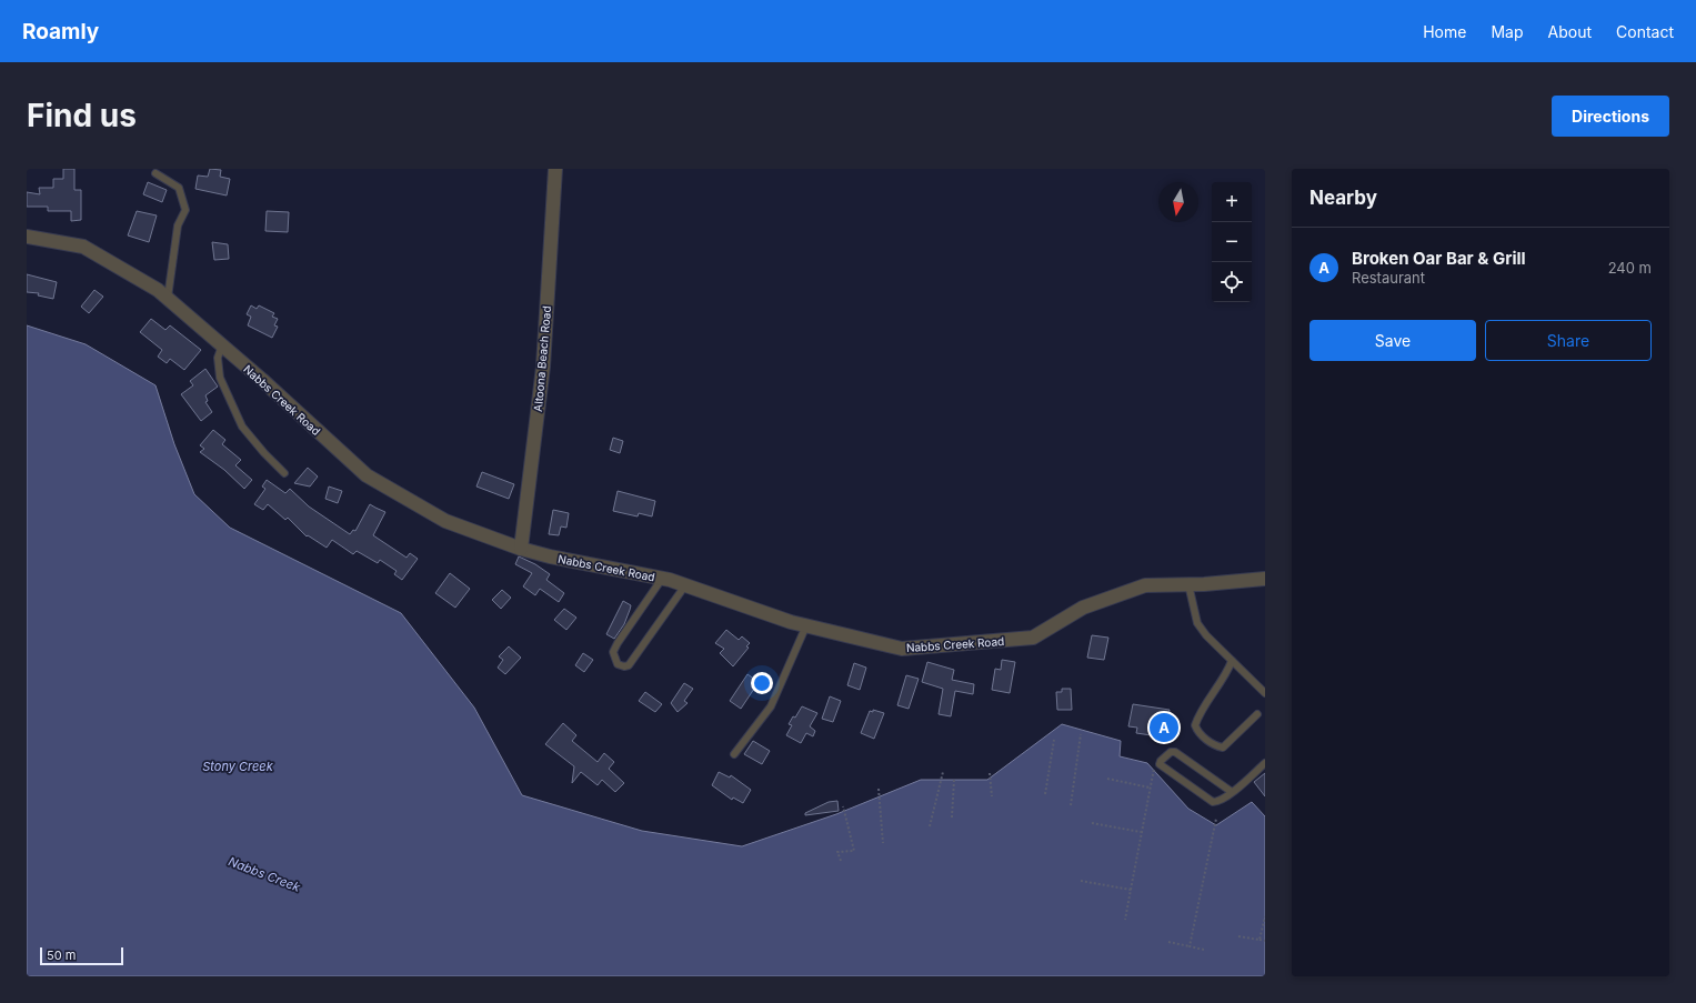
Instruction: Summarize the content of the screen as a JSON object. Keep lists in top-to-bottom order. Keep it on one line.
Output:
{"streets":{"street":["Altoona Beach Road","Nabbs Creek Road"]},"crossings":[["Altoona Beach Road","Nabbs Creek Road"]],"water":["Stony Creek","Nabbs Creek"],"scale_bar":"50 m","north":"bottom","page":{"header":"Roamly","nav":["Home","Map","About","Contact"],"buttons":["Directions",["Save","Share"]],"title":"Find us","heading":"Nearby","map_buttons":["+","−"],"list":[{"mark":"A","name":"Broken Oar Bar & Grill","note":"Restaurant","value":"240 m"}],"pins":"A","scale":"50 m"}}
